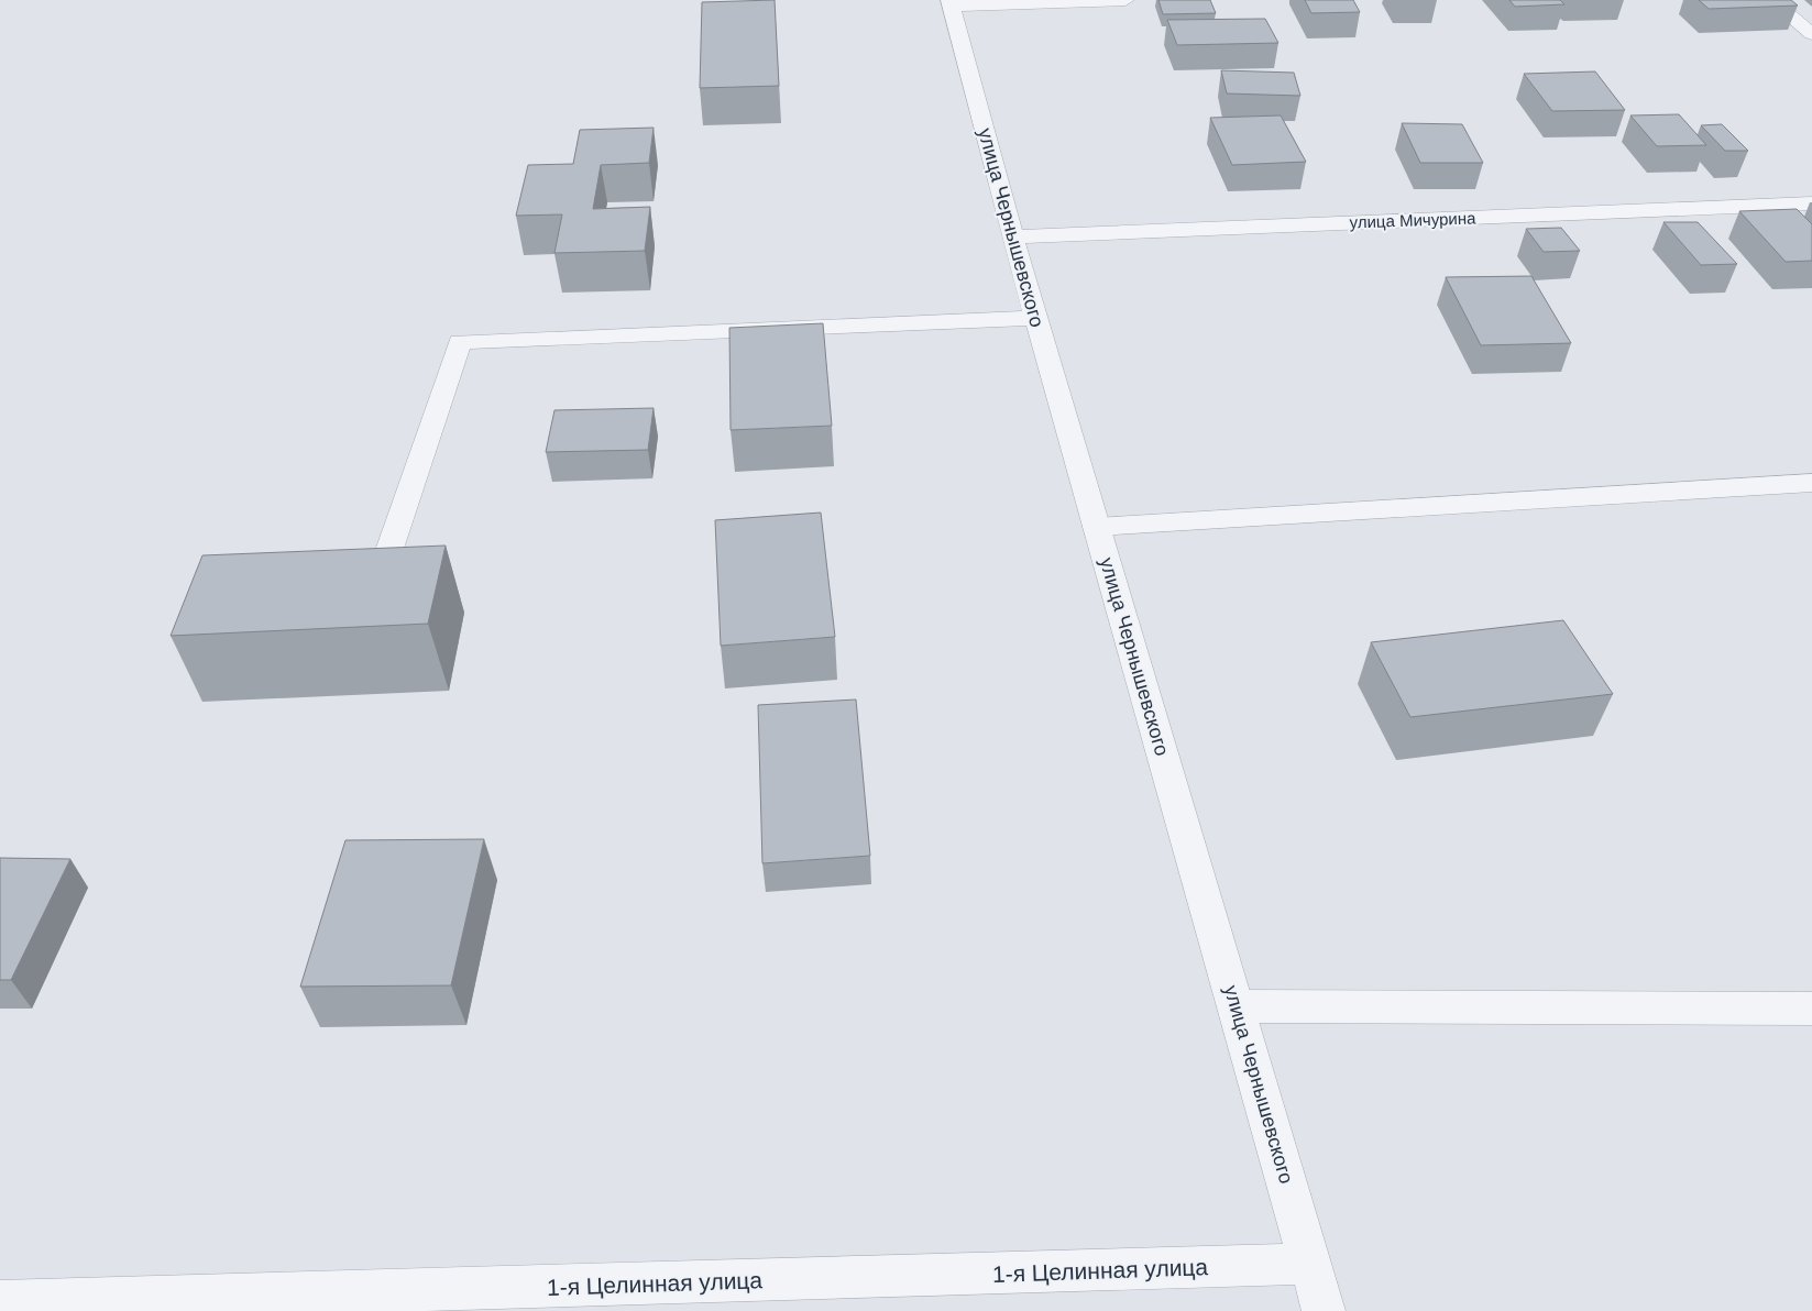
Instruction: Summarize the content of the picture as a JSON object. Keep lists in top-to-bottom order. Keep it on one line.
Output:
{"streets":{"street":["улица Мичурина","улица Чернышевского","1-я Целинная улица"]},"crossings":[["улица Мичурина","улица Чернышевского"],["улица Чернышевского","1-я Целинная улица"]]}
